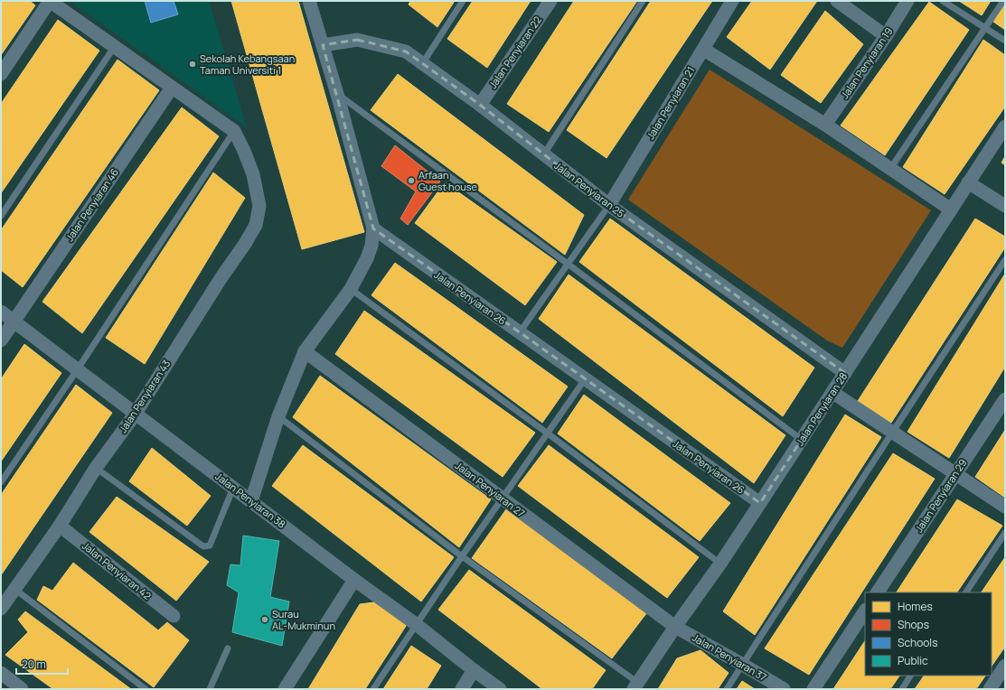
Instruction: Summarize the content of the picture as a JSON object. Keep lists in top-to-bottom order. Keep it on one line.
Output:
{"streets":{"street":["Jalan Penyiaran 22","Jalan Penyiaran 19","Jalan Penyiaran 21","Jalan Penyiaran 25","Jalan Penyiaran 46","Jalan Penyiaran 26","Jalan Penyiaran 43","Jalan Penyiaran 28","Jalan Penyiaran 27","Jalan Penyiaran 29","Jalan Penyiaran 38","Jalan Penyiaran 42","Jalan Penyiaran 37"]},"crossings":[["Jalan Penyiaran 22","Jalan Penyiaran 25"],["Jalan Penyiaran 21","Jalan Penyiaran 25"],["Jalan Penyiaran 25","Jalan Penyiaran 28"],["Jalan Penyiaran 46","Jalan Penyiaran 38"],["Jalan Penyiaran 26","Jalan Penyiaran 28"],["Jalan Penyiaran 43","Jalan Penyiaran 38"],["Jalan Penyiaran 43","Jalan Penyiaran 42"],["Jalan Penyiaran 28","Jalan Penyiaran 27"],["Jalan Penyiaran 28","Jalan Penyiaran 37"],["Jalan Penyiaran 27","Jalan Penyiaran 37"]],"places":["Sekolah Kebangsaan Taman Universiti 1","Arfaan Guest house","Surau AL-Mukminun"],"legend":["Homes","Shops","Schools","Public"],"scale_bar":"20 m"}
